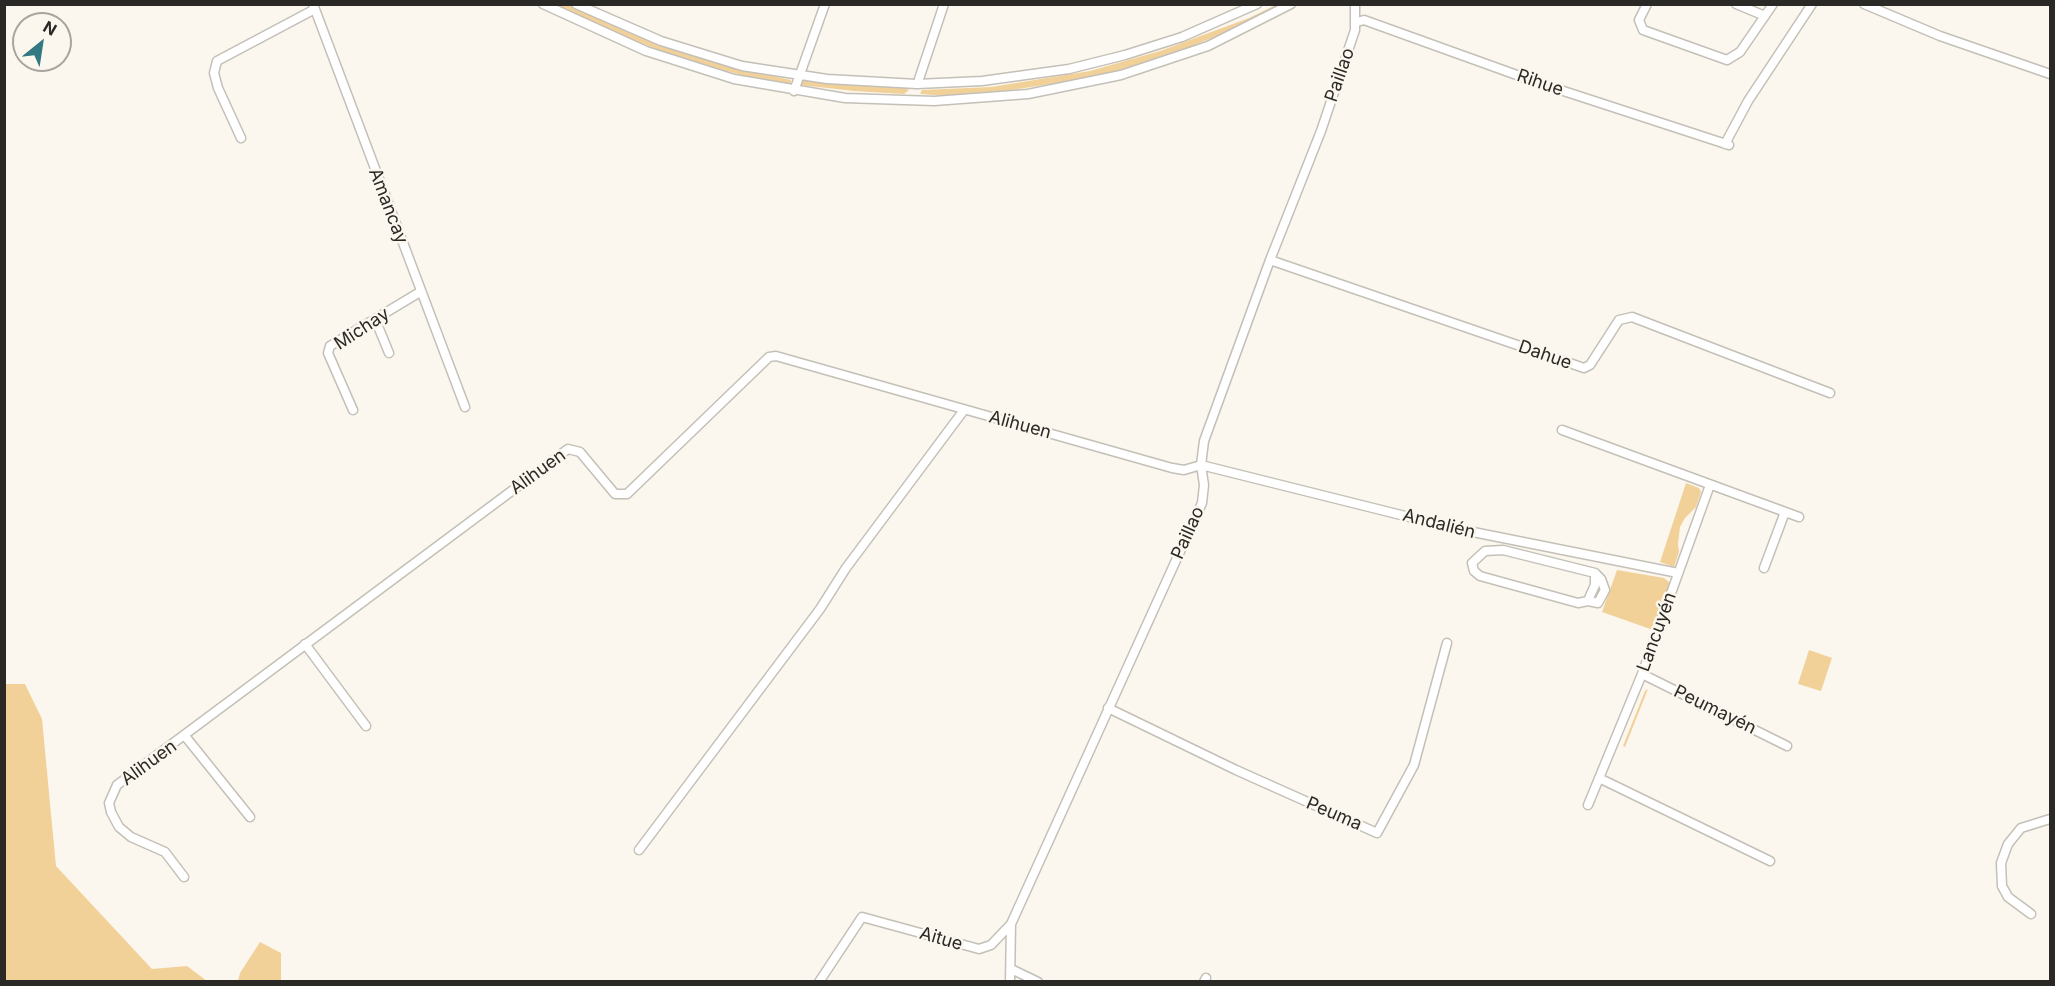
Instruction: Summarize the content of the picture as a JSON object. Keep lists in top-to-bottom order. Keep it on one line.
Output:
{"streets":{"street":["Paillao","Rihue","Amancay","Michay","Dahue","Alihuen","Andalién","Lancuyén","Peumayén","Peuma","Aitue"]},"crossings":[["Paillao","Rihue"],["Paillao","Dahue"],["Paillao","Alihuen"],["Paillao","Andalién"],["Paillao","Peuma"],["Paillao","Aitue"],["Amancay","Michay"],["Alihuen","Andalién"],["Andalién","Lancuyén"],["Lancuyén","Peumayén"]],"north":"top right"}
